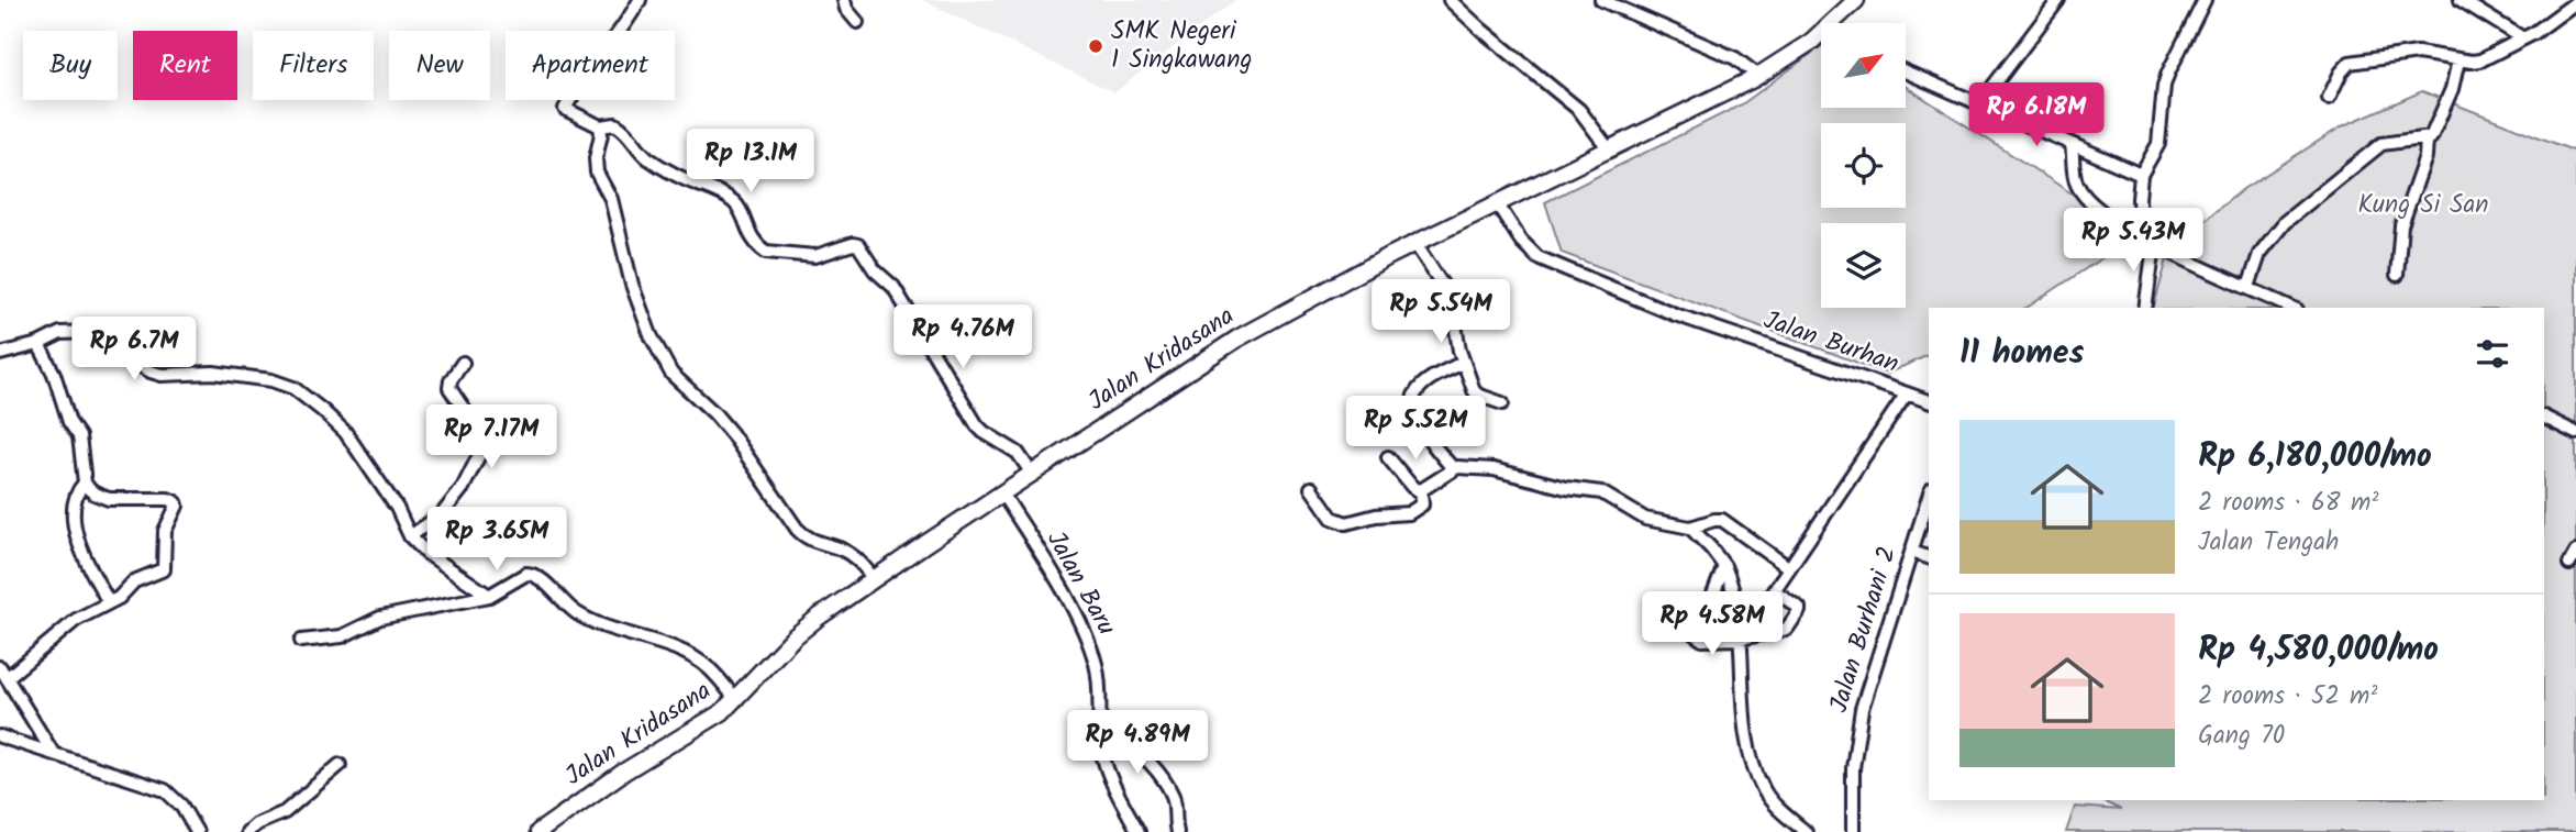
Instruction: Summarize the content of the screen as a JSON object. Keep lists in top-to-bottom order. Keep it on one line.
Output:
{"streets":{"street":["Jalan Burhan","Jalan Kridasana","Jalan Baru","Jalan Burhani 2"]},"crossings":[["Jalan Burhan","Jalan Kridasana"],["Jalan Kridasana","Jalan Baru"]],"parks":["Kung Si San"],"places":["SMK Negeri 1 Singkawang"],"north":"top right","page":{"chip":["Buy","Rent","Filters","New","Apartment"],"price":["Rp 6.18M","Rp 13.1M","Rp 5.43M","Rp 5.54M","Rp 4.76M","Rp 6.7M","Rp 5.52M","Rp 7.17M","Rp 3.65M","Rp 4.58M","Rp 4.89M"],"heading":"11 homes","list":[{"name":"Rp 6,180,000/mo","note":"2 rooms · 68 m² · Jalan Tengah"},{"name":"Rp 4,580,000/mo","note":"2 rooms · 52 m² · Gang 70"}]}}
